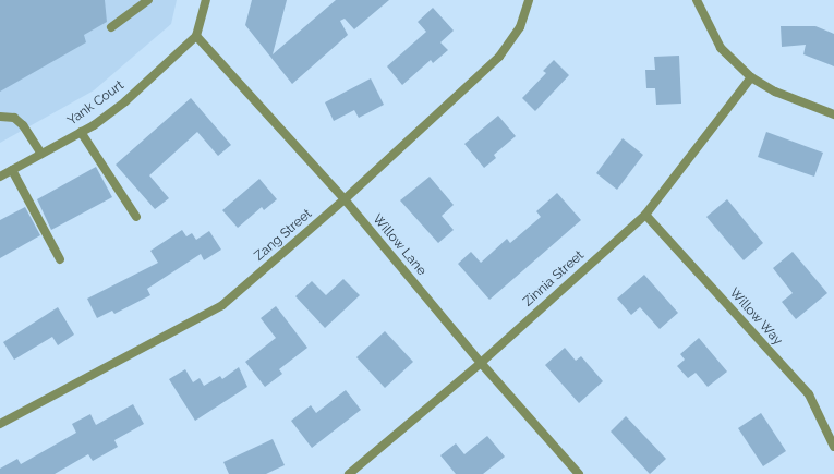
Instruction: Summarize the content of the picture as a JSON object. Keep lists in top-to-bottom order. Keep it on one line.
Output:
{"streets":{"street":["Yank Court","Zang Street","Willow Lane","Zinnia Street","Willow Way"]},"crossings":[["Yank Court","Willow Lane"],["Zang Street","Willow Lane"],["Willow Lane","Zinnia Street"],["Zinnia Street","Willow Way"]]}
